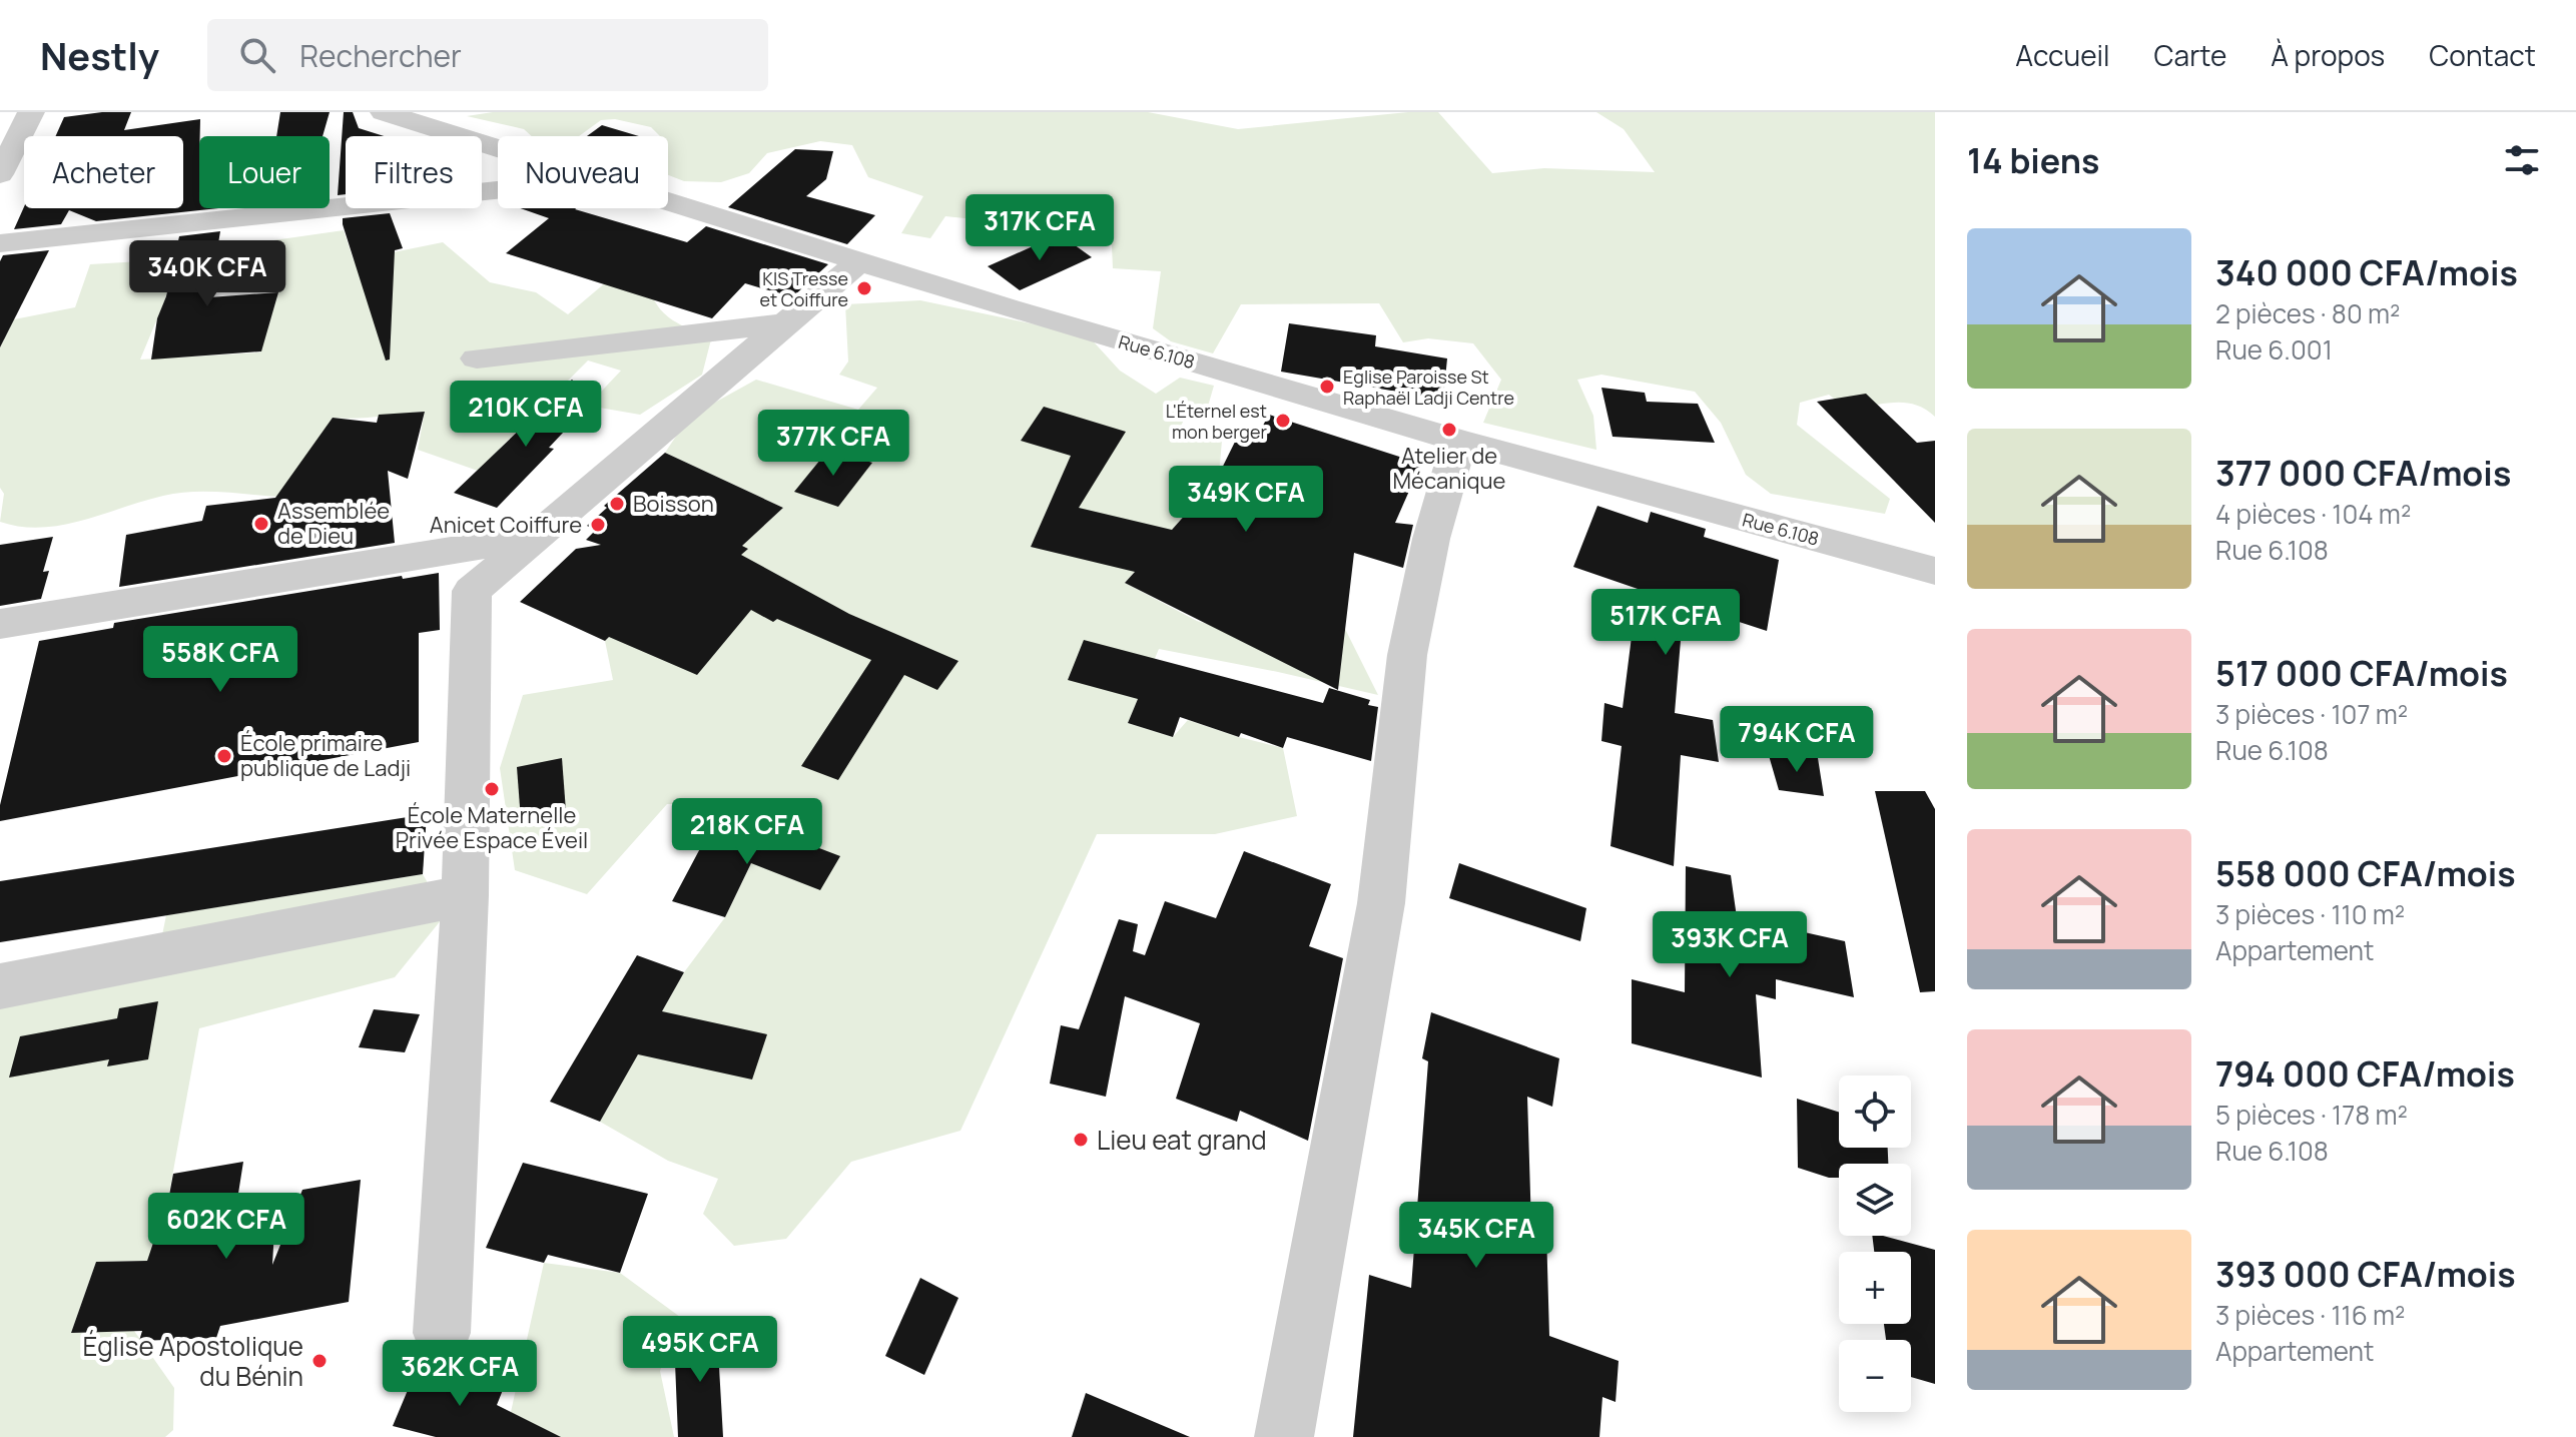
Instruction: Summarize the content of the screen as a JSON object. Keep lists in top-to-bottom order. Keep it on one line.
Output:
{"streets":{"street":["Rue 6.108"]},"places":["KIS Tresse et Coiffure","Eglise Paroisse St Raphaël Ladji Centre","L'Éternel est mon berger","Atelier de Mécanique","Boisson","Assemblée de Dieu","Anicet Coiffure","École primaire publique de Ladji","École Maternelle Privée Espace Éveil","Lieu eat grand","Église Apostolique du Bénin"],"page":{"header":"Nestly","search":"Rechercher","nav":["Accueil","Carte","À propos","Contact"],"heading":"14 biens","chip":["Acheter","Louer","Filtres","Nouveau"],"price":["317K CFA","340K CFA","210K CFA","377K CFA","349K CFA","517K CFA","558K CFA","794K CFA","218K CFA","393K CFA","602K CFA","345K CFA","495K CFA","362K CFA"],"list":[{"name":"340 000 CFA/mois","note":"2 pièces · 80 m² · Rue 6.001"},{"name":"377 000 CFA/mois","note":"4 pièces · 104 m² · Rue 6.108"},{"name":"517 000 CFA/mois","note":"3 pièces · 107 m² · Rue 6.108"},{"name":"558 000 CFA/mois","note":"3 pièces · 110 m² · Appartement"},{"name":"794 000 CFA/mois","note":"5 pièces · 178 m² · Rue 6.108"},{"name":"393 000 CFA/mois","note":"3 pièces · 116 m² · Appartement"}],"map_buttons":["+","−"]}}
